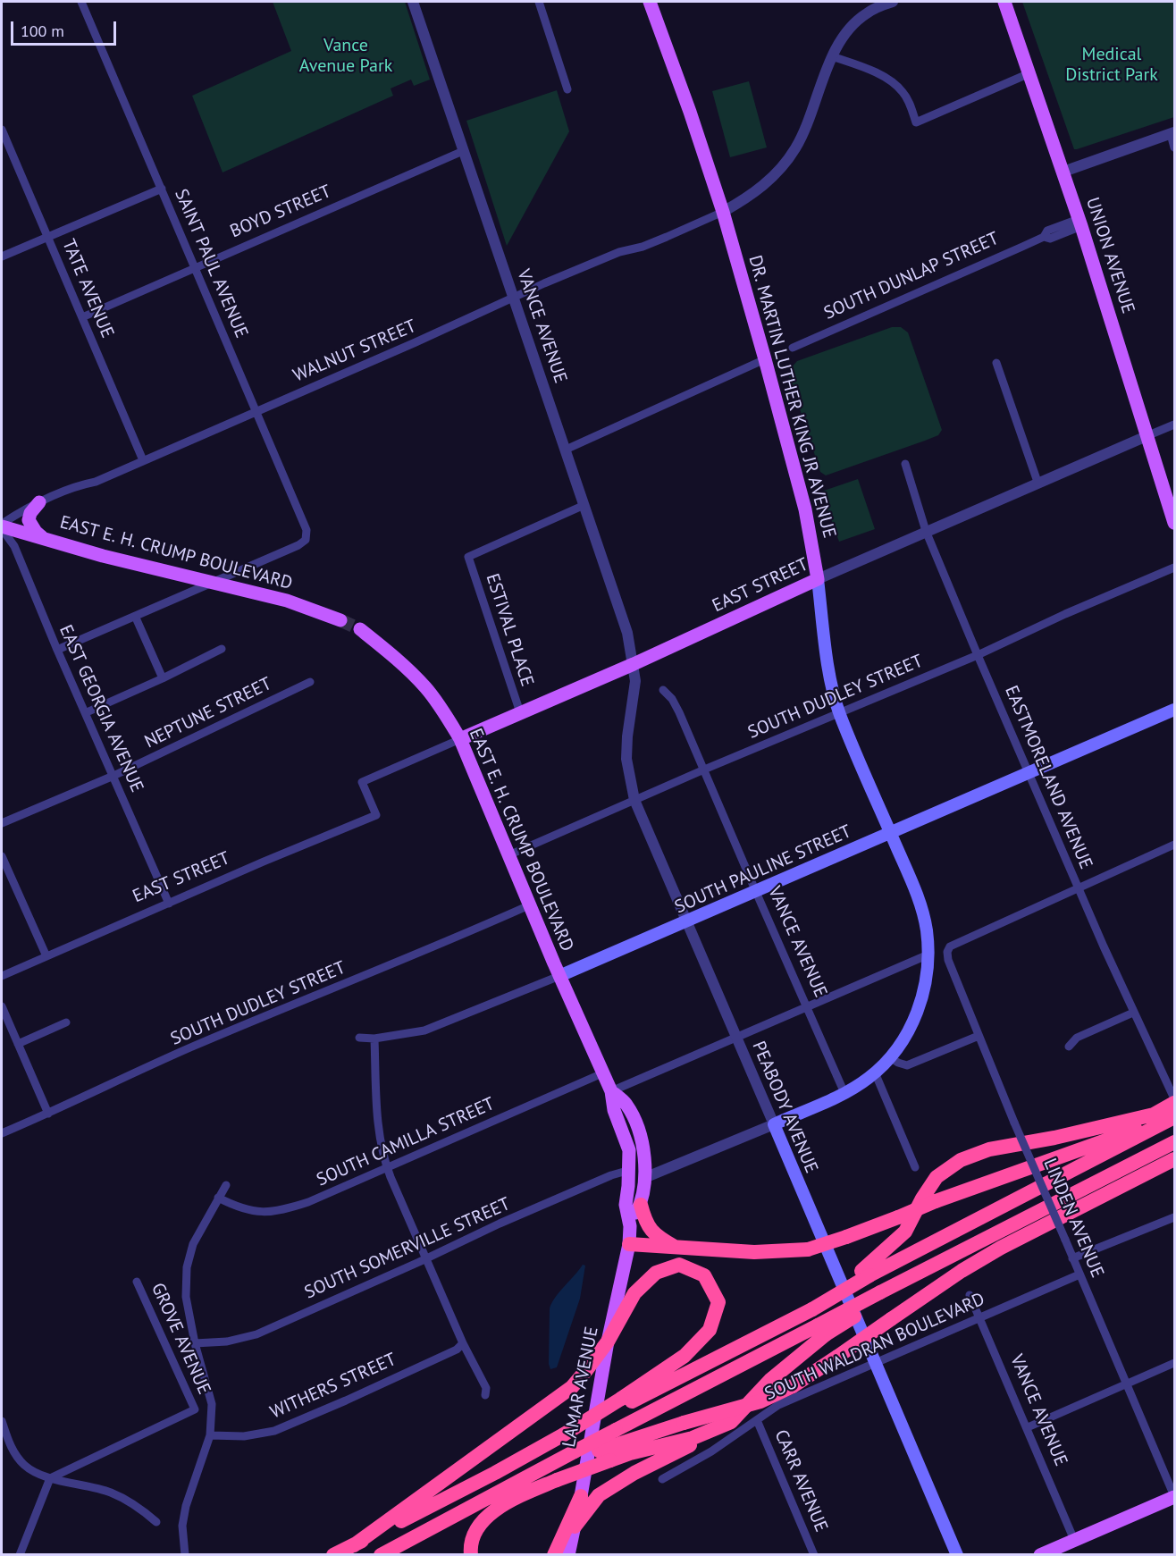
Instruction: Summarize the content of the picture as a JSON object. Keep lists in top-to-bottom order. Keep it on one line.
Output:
{"streets":{"main road":["UNION AVENUE","DR. MARTIN LUTHER KING JR AVENUE","EAST E. H. CRUMP BOULEVARD","EAST STREET","SOUTH PAULINE STREET","PEABODY AVENUE","LAMAR AVENUE"],"street":["BOYD STREET","SAINT PAUL AVENUE","SOUTH DUNLAP STREET","TATE AVENUE","VANCE AVENUE","WALNUT STREET","ESTIVAL PLACE","SOUTH DUDLEY STREET","EAST GEORGIA AVENUE","NEPTUNE STREET","EASTMORELAND AVENUE","SOUTH CAMILLA STREET","LINDEN AVENUE","SOUTH SOMERVILLE STREET","GROVE AVENUE","SOUTH WALDRAN BOULEVARD","WITHERS STREET","CARR AVENUE"]},"crossings":[["BOYD STREET","SAINT PAUL AVENUE"],["BOYD STREET","TATE AVENUE"],["BOYD STREET","VANCE AVENUE"],["UNION AVENUE","SOUTH DUNLAP STREET"],["UNION AVENUE","EAST STREET"],["SAINT PAUL AVENUE","WALNUT STREET"],["SAINT PAUL AVENUE","EAST E. H. CRUMP BOULEVARD"],["TATE AVENUE","WALNUT STREET"],["VANCE AVENUE","WALNUT STREET"],["VANCE AVENUE","DR. MARTIN LUTHER KING JR AVENUE"],["VANCE AVENUE","EAST STREET"],["VANCE AVENUE","ESTIVAL PLACE"],["VANCE AVENUE","SOUTH DUDLEY STREET"],["VANCE AVENUE","SOUTH PAULINE STREET"],["VANCE AVENUE","PEABODY AVENUE"],["VANCE AVENUE","SOUTH WALDRAN BOULEVARD"],["WALNUT STREET","DR. MARTIN LUTHER KING JR AVENUE"],["WALNUT STREET","EAST E. H. CRUMP BOULEVARD"],["WALNUT STREET","EAST GEORGIA AVENUE"],["DR. MARTIN LUTHER KING JR AVENUE","EAST E. H. CRUMP BOULEVARD"],["DR. MARTIN LUTHER KING JR AVENUE","EAST STREET"],["DR. MARTIN LUTHER KING JR AVENUE","SOUTH DUDLEY STREET"],["DR. MARTIN LUTHER KING JR AVENUE","SOUTH PAULINE STREET"],["DR. MARTIN LUTHER KING JR AVENUE","PEABODY AVENUE"],["EAST E. H. CRUMP BOULEVARD","EAST STREET"],["EAST E. H. CRUMP BOULEVARD","SOUTH DUDLEY STREET"],["EAST E. H. CRUMP BOULEVARD","EAST GEORGIA AVENUE"],["EAST E. H. CRUMP BOULEVARD","SOUTH PAULINE STREET"],["EAST E. H. CRUMP BOULEVARD","SOUTH CAMILLA STREET"],["EAST E. H. CRUMP BOULEVARD","SOUTH SOMERVILLE STREET"],["EAST E. H. CRUMP BOULEVARD","LAMAR AVENUE"],["EAST STREET","ESTIVAL PLACE"],["EAST STREET","EAST GEORGIA AVENUE"],["EAST STREET","EASTMORELAND AVENUE"],["EAST STREET","PEABODY AVENUE"],["SOUTH DUDLEY STREET","EASTMORELAND AVENUE"],["SOUTH DUDLEY STREET","PEABODY AVENUE"],["EAST GEORGIA AVENUE","NEPTUNE STREET"],["EASTMORELAND AVENUE","SOUTH PAULINE STREET"],["EASTMORELAND AVENUE","LINDEN AVENUE"],["SOUTH PAULINE STREET","PEABODY AVENUE"],["PEABODY AVENUE","SOUTH WALDRAN BOULEVARD"],["LINDEN AVENUE","SOUTH WALDRAN BOULEVARD"],["SOUTH WALDRAN BOULEVARD","CARR AVENUE"]],"parks":["Vance Avenue Park","Medical District Park"],"scale_bar":"100 m"}
